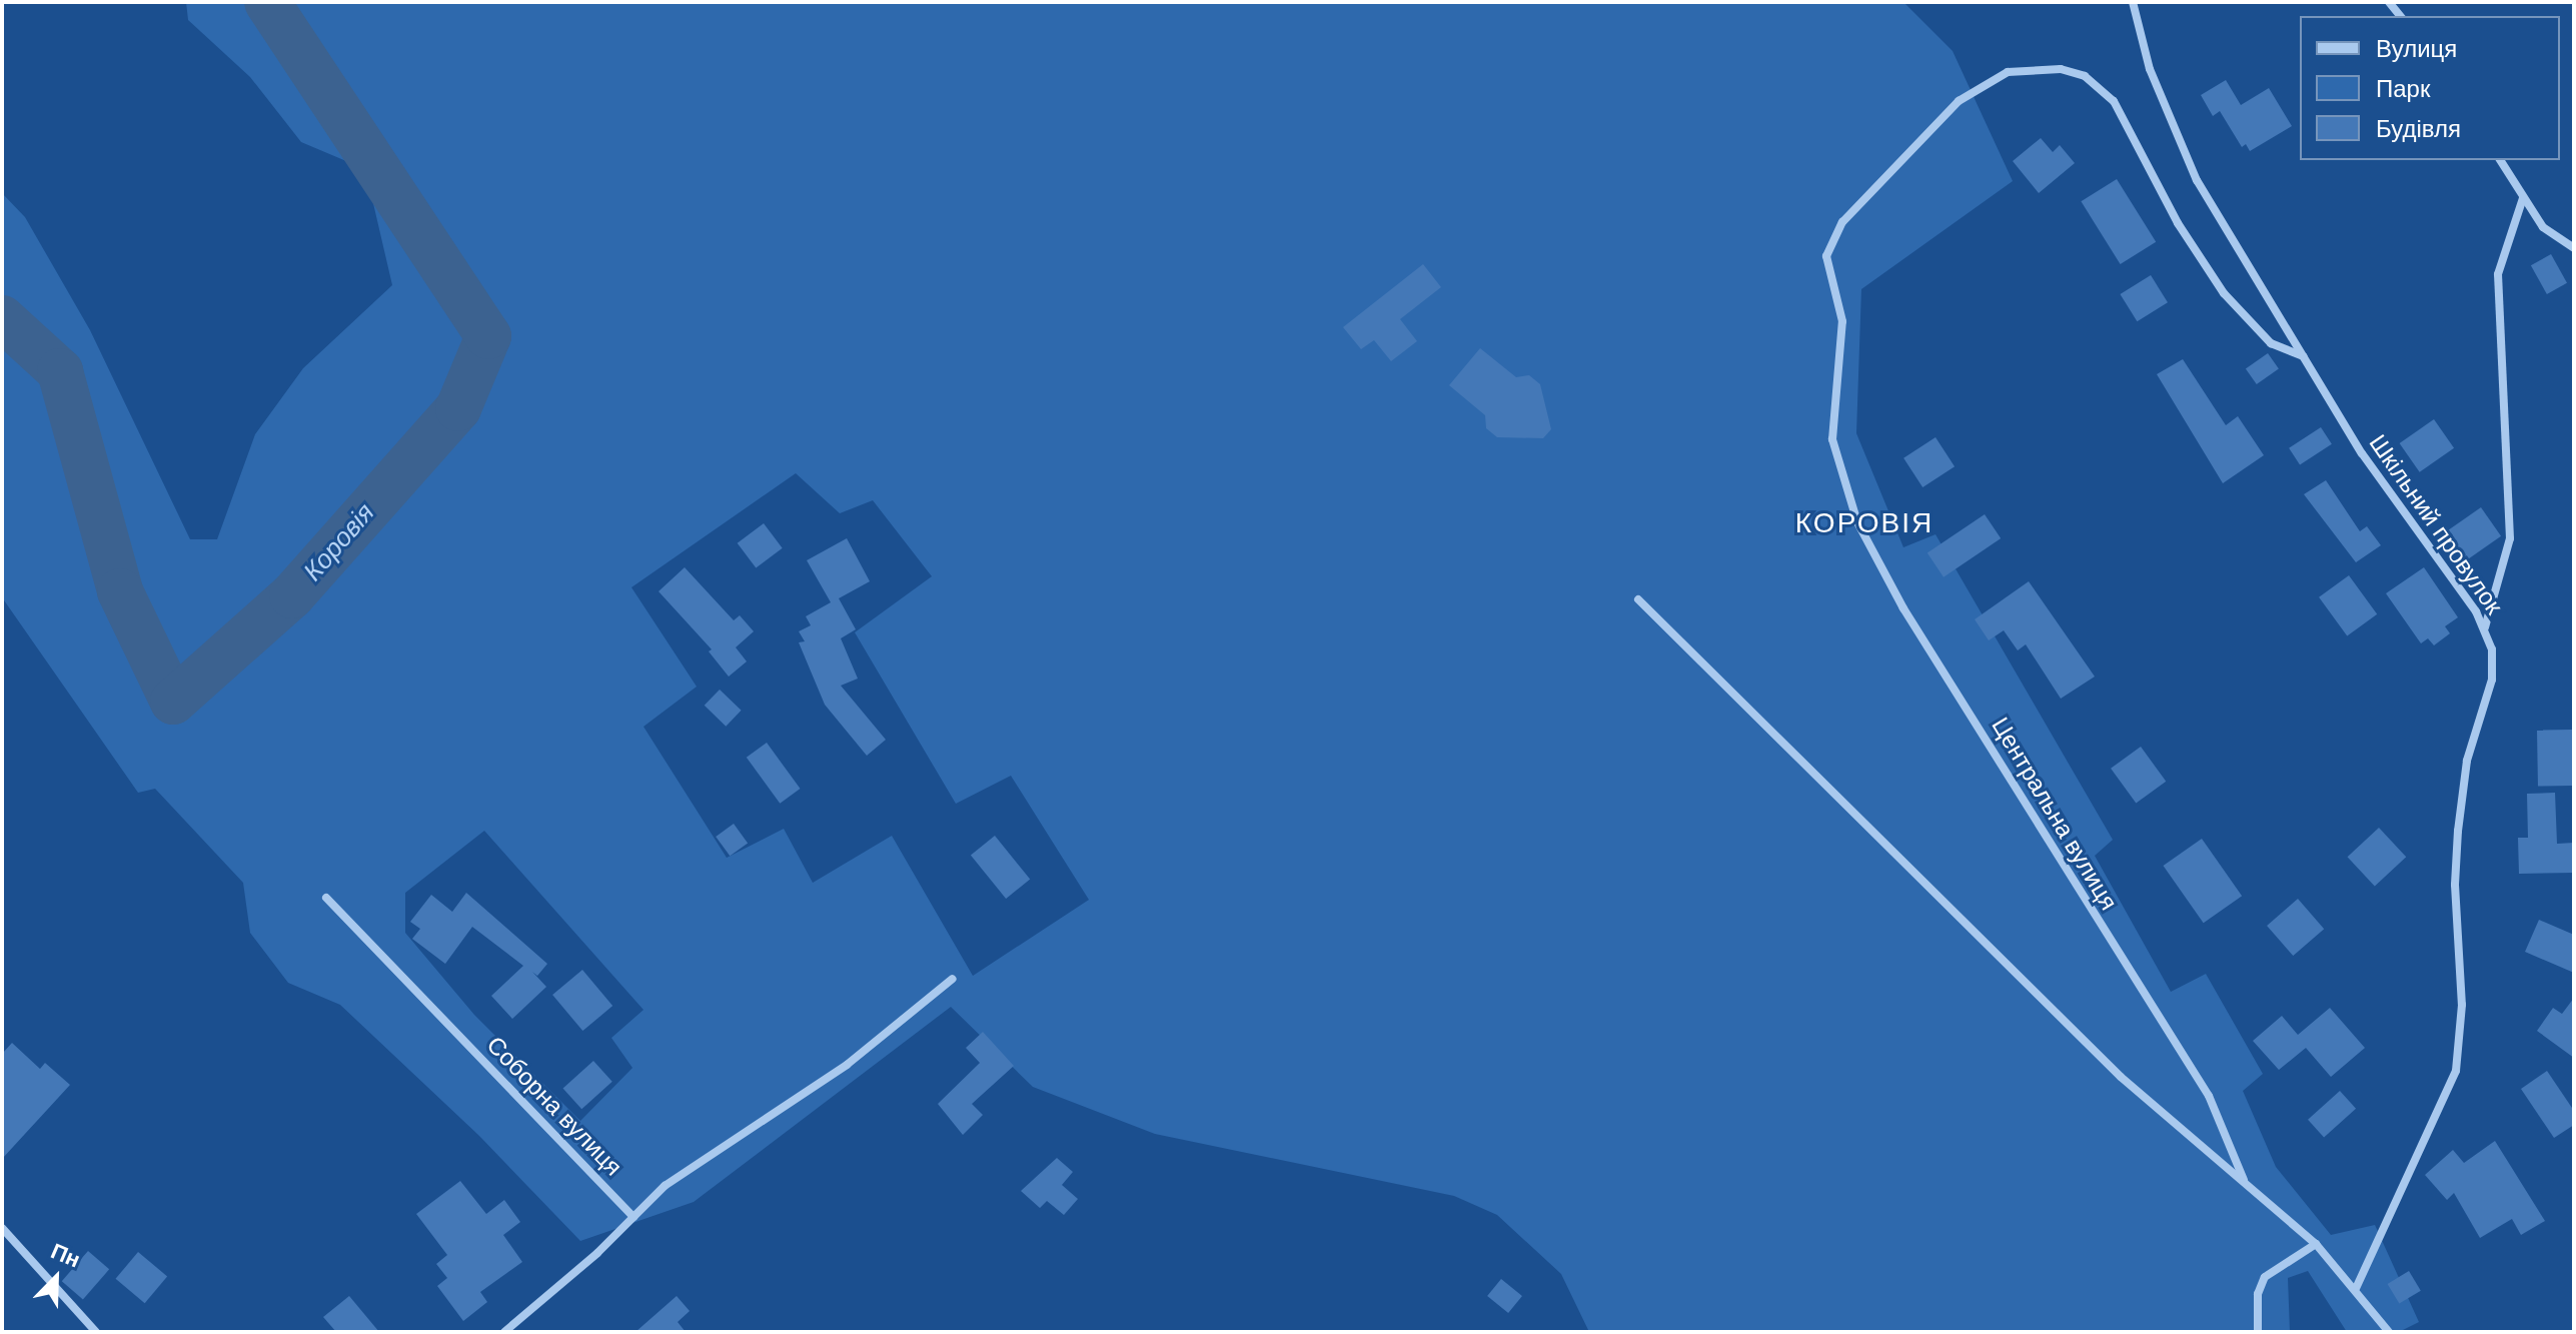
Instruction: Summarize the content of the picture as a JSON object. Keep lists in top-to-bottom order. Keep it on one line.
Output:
{"streets":{"street":["Шкільний провулок","Центральна вулиця","Соборна вулиця"]},"crossings":[["Шкільний провулок","Центральна вулиця"]],"districts":["КОРОВІЯ"],"water":["Коровія"],"legend":["Вулиця","Парк","Будівля"],"north":"top right"}
